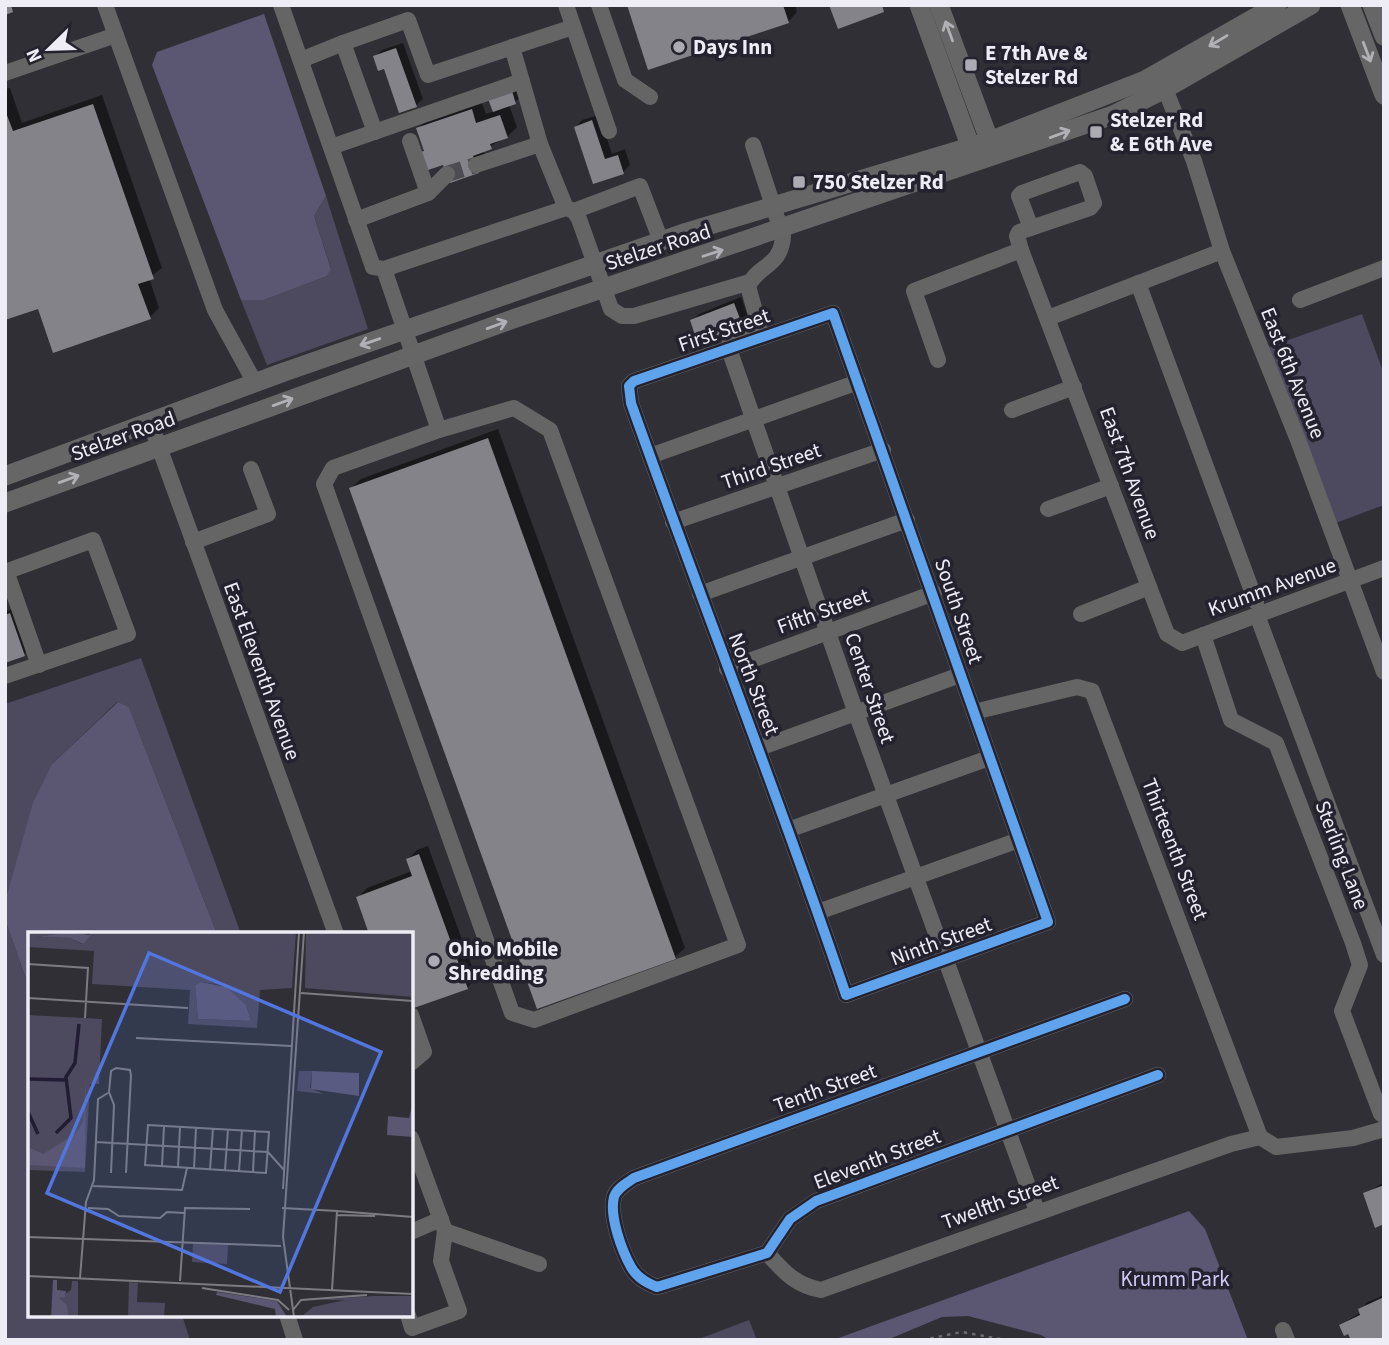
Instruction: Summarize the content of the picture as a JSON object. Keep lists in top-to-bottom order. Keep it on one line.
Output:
{"streets":{"main road":["Stelzer Road"],"street":["First Street","East 6th Avenue","Third Street","East 7th Avenue","Krumm Avenue","Fifth Street","South Street","East Eleventh Avenue","North Street","Center Street","Thirteenth Street","Sterling Lane","Ninth Street","Tenth Street","Eleventh Street","Twelfth Street"]},"crossings":[["Stelzer Road","East 6th Avenue"],["Stelzer Road","East Eleventh Avenue"],["First Street","South Street"],["First Street","North Street"],["First Street","Center Street"],["East 6th Avenue","Krumm Avenue"],["Third Street","South Street"],["Third Street","North Street"],["Third Street","Center Street"],["East 7th Avenue","Krumm Avenue"],["Krumm Avenue","Sterling Lane"],["Fifth Street","South Street"],["Fifth Street","North Street"],["Fifth Street","Center Street"],["South Street","Thirteenth Street"],["South Street","Ninth Street"],["North Street","Ninth Street"],["Center Street","Ninth Street"],["Center Street","Tenth Street"],["Center Street","Eleventh Street"],["Center Street","Twelfth Street"],["Thirteenth Street","Twelfth Street"],["Tenth Street","Eleventh Street"],["Tenth Street","Twelfth Street"],["Eleventh Street","Twelfth Street"]],"parks":["Krumm Park"],"places":{"other":["Days Inn","Ohio Mobile Shredding"],"transit":["E 7th Ave & Stelzer Rd","Stelzer Rd & E 6th Ave","750 Stelzer Rd"]},"north":"bottom left"}
